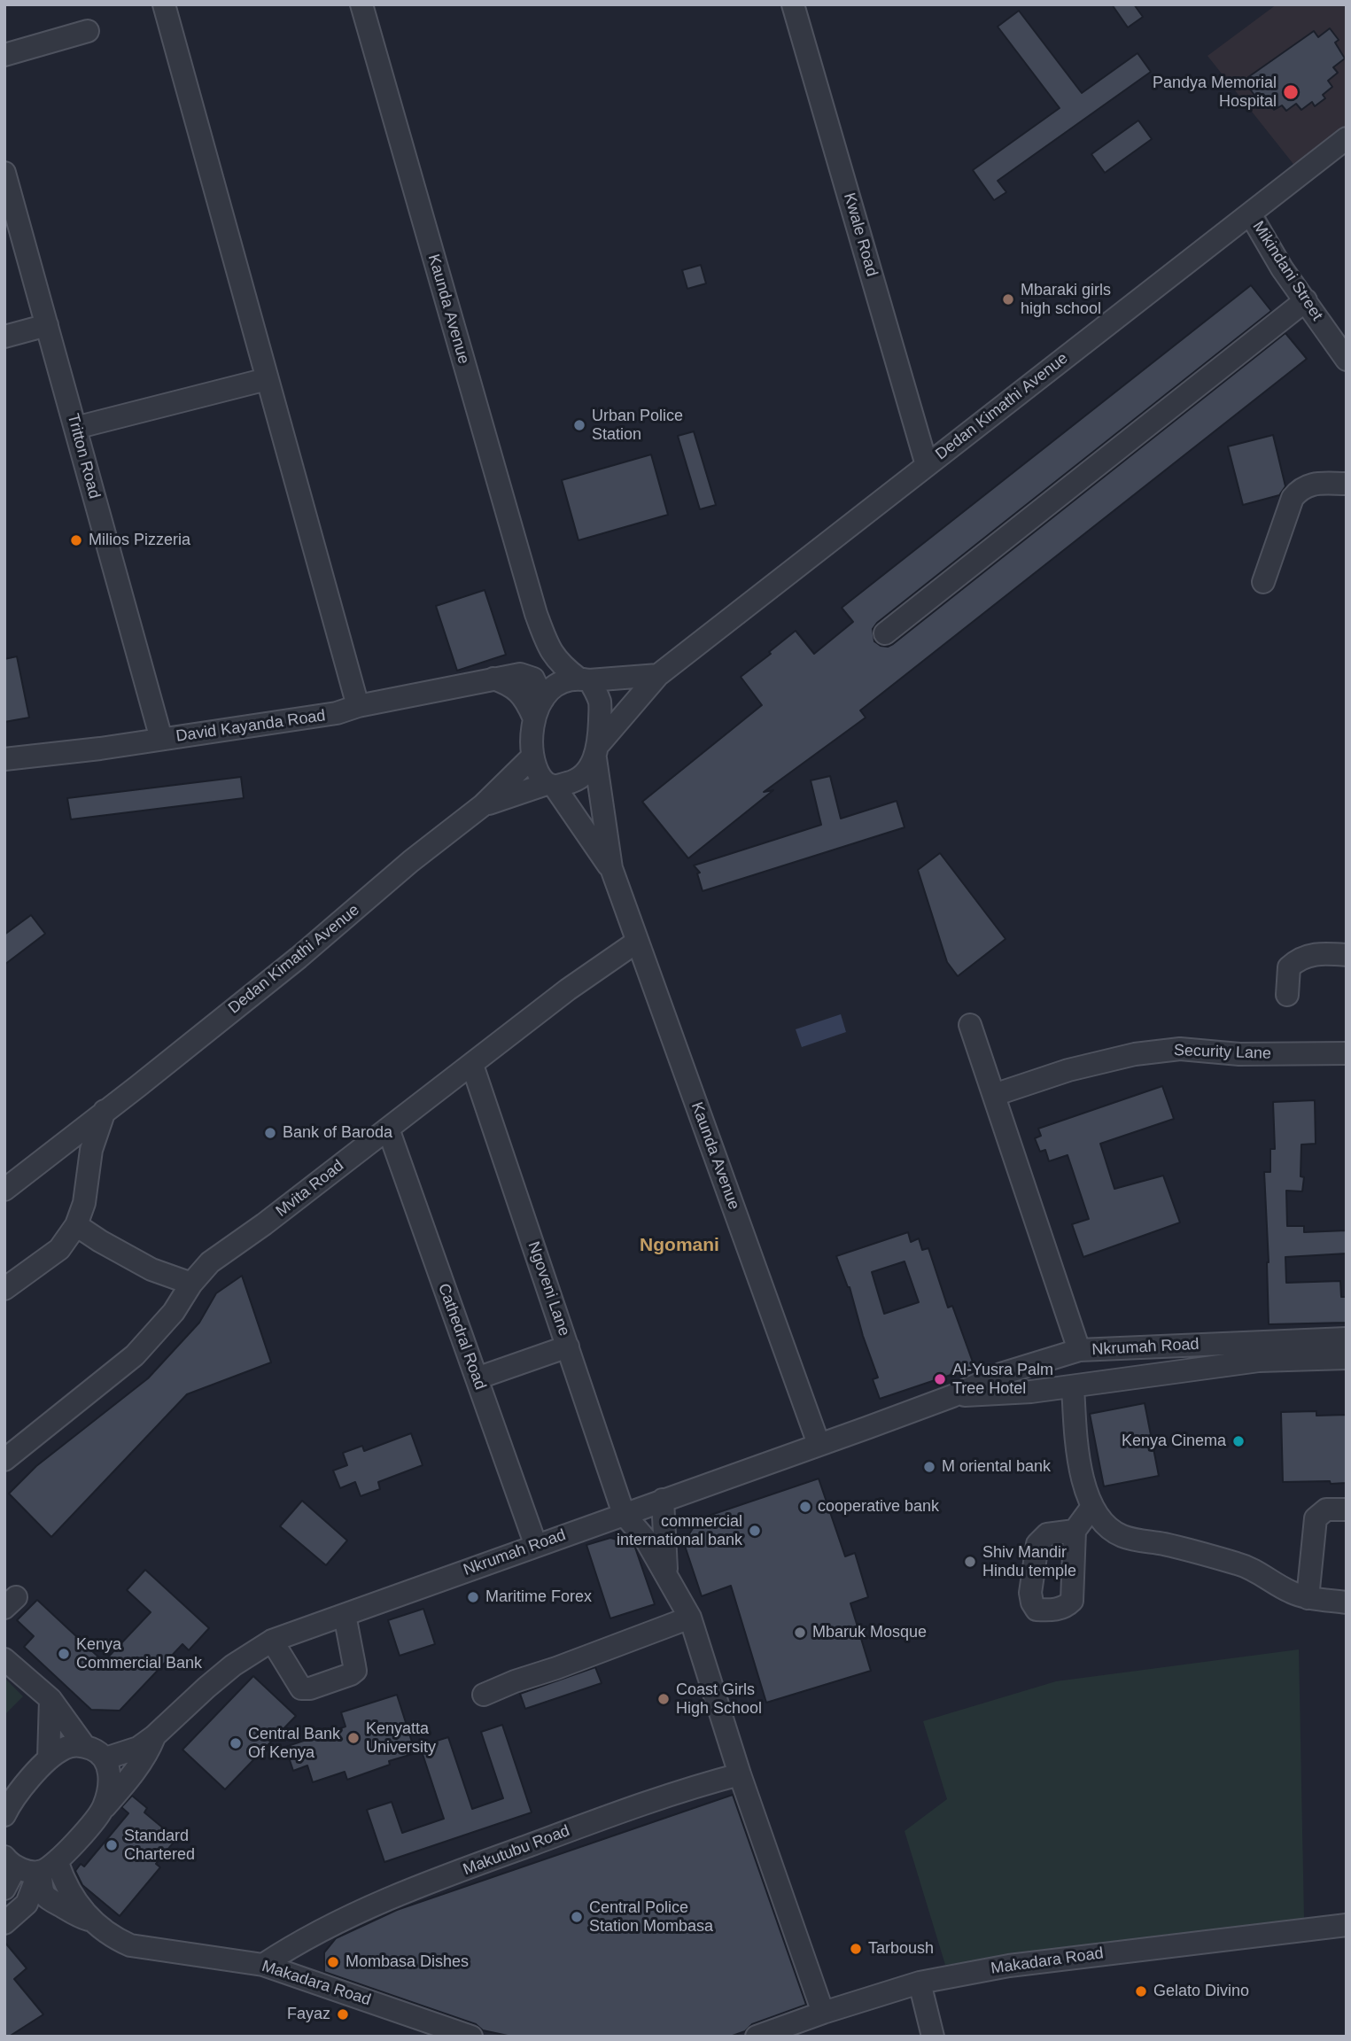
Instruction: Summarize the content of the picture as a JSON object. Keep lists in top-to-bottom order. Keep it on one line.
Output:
{"streets":{"street":["Kwale Road","Mikindani Street","Kaunda Avenue","Dedan Kimathi Avenue","Tritton Road","David Kayanda Road","Security Lane","Mvita Road","Ngoveni Lane","Cathedral Road","Nkrumah Road","Makutubu Road","Makadara Road"]},"crossings":[["Kwale Road","Dedan Kimathi Avenue"],["Mikindani Street","Dedan Kimathi Avenue"],["Kaunda Avenue","Mvita Road"],["Kaunda Avenue","Nkrumah Road"],["Dedan Kimathi Avenue","David Kayanda Road"],["Tritton Road","David Kayanda Road"],["Mvita Road","Ngoveni Lane"],["Mvita Road","Cathedral Road"],["Ngoveni Lane","Nkrumah Road"],["Cathedral Road","Nkrumah Road"],["Makutubu Road","Makadara Road"]],"districts":["Ngomani"],"places":["Pandya Memorial Hospital","Mbaraki girls high school","Urban Police Station","Milios Pizzeria","Bank of Baroda","Al-Yusra Palm Tree Hotel","Kenya Cinema","M oriental bank","cooperative bank","commercial international bank","Shiv Mandir Hindu temple","Maritime Forex","Mbaruk Mosque","Kenya Commercial Bank","Coast Girls High School","Kenyatta University","Central Bank Of Kenya","Standard Chartered","Central Police Station Mombasa","Tarboush","Mombasa Dishes","Gelato Divino","Fayaz"]}
